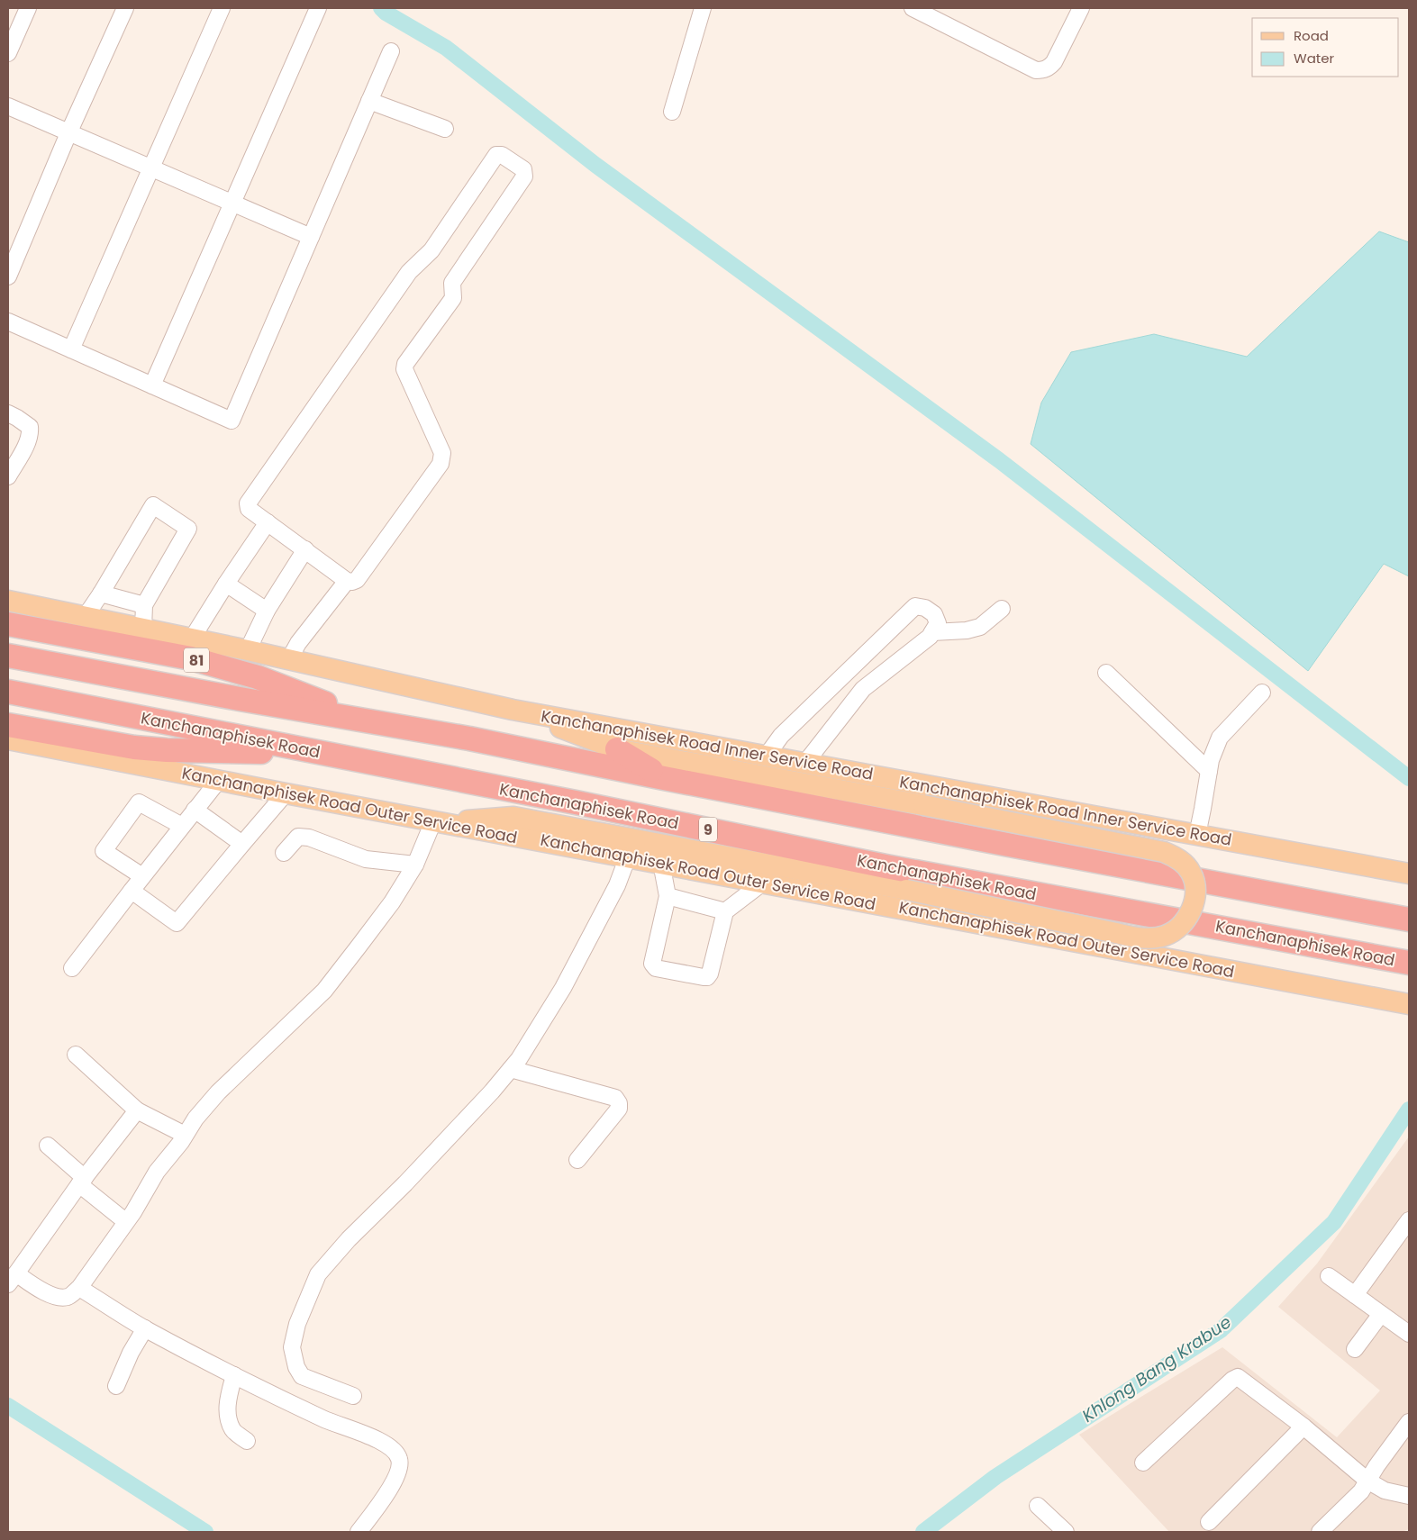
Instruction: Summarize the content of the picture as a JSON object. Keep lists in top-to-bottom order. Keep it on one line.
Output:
{"streets":{"highway":["81","Kanchanaphisek Road","9"],"main road":["Kanchanaphisek Road Inner Service Road","Kanchanaphisek Road Outer Service Road"]},"water":["Khlong Bang Krabue"],"legend":["Road","Water"]}
